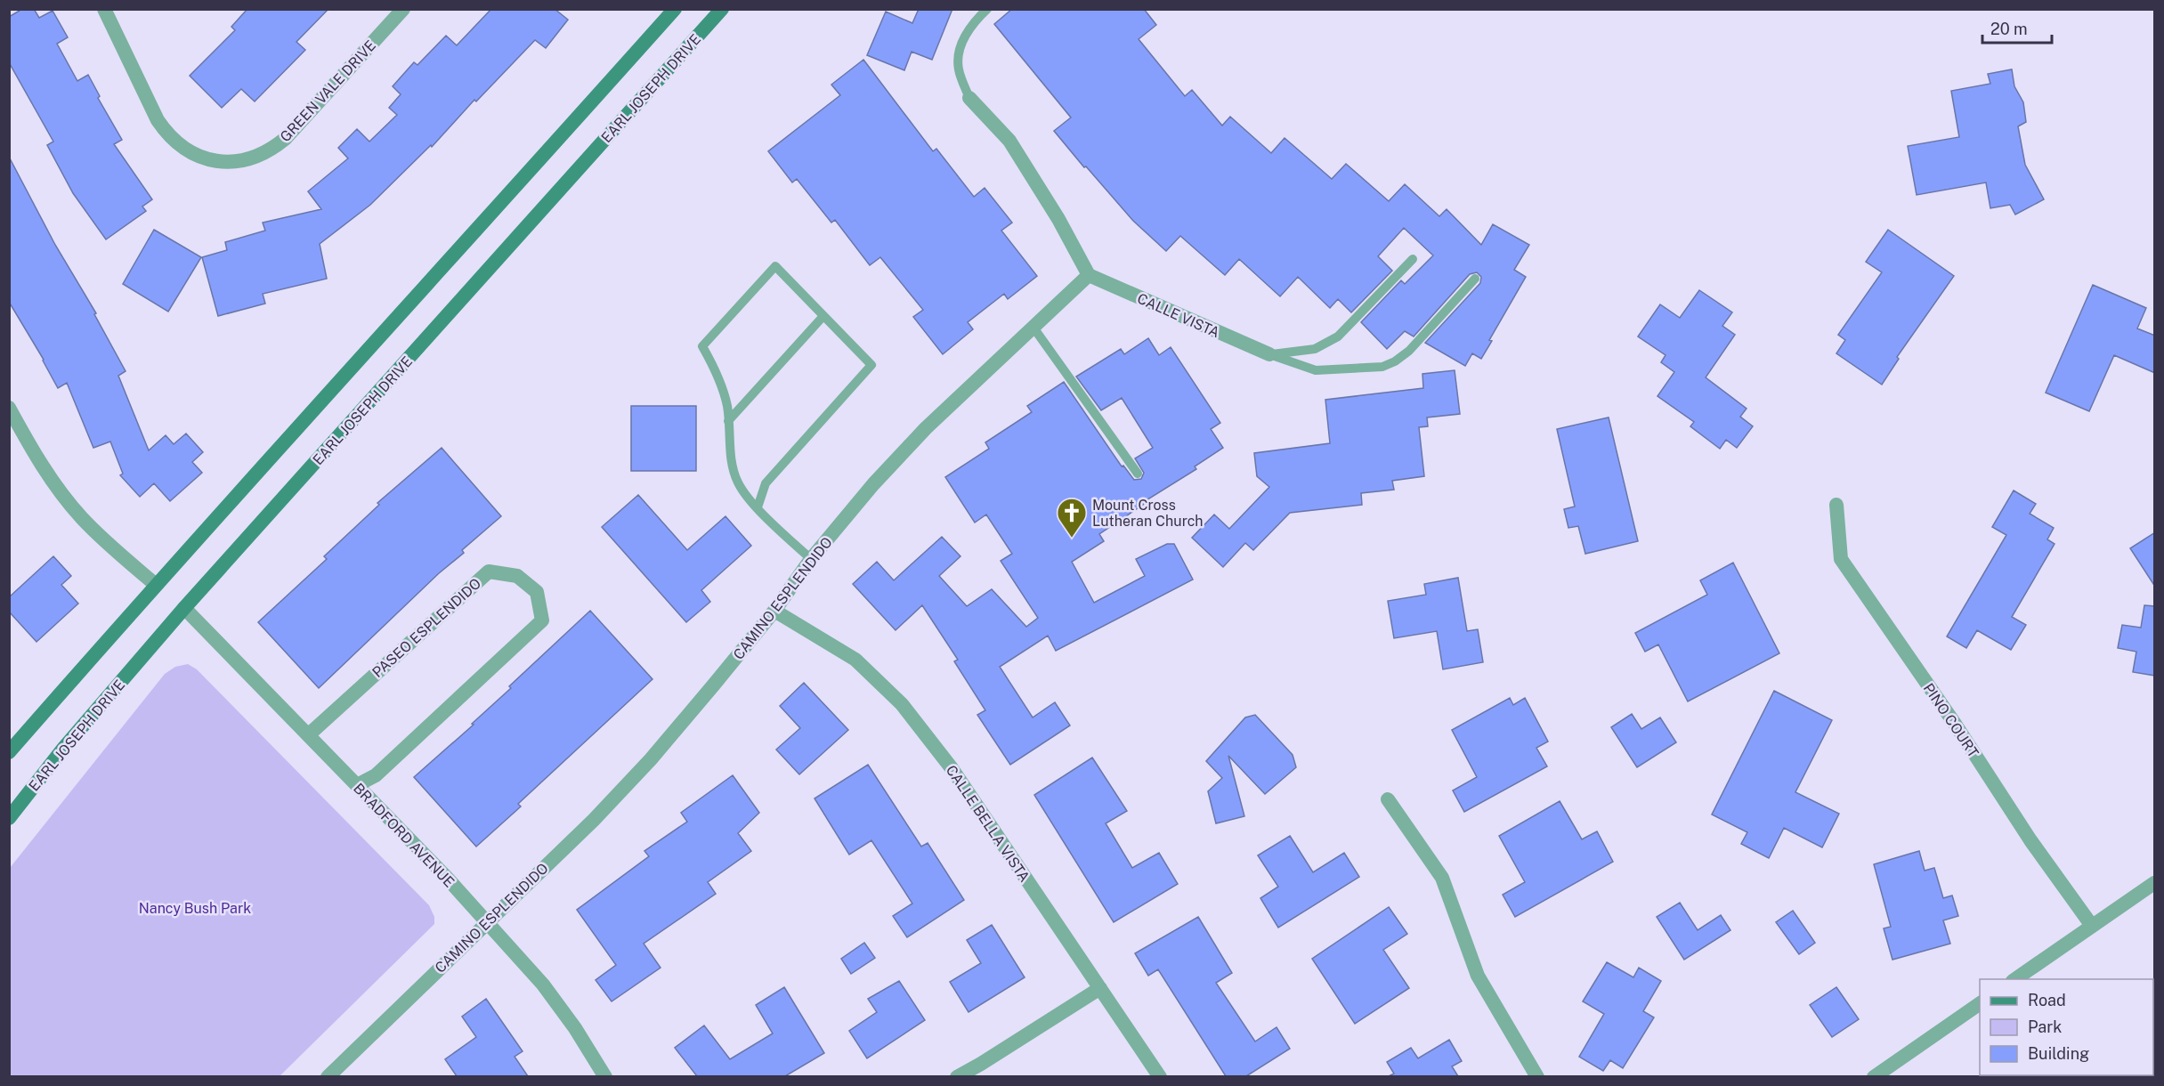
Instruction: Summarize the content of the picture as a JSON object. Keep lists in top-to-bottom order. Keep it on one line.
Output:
{"streets":{"main road":["EARL JOSEPH DRIVE"],"street":["GREEN VALE DRIVE","CALLE VISTA","CAMINO ESPLENDIDO","PASEO ESPLENDIDO","PINO COURT","CALLE BELLA VISTA","BRADFORD AVENUE"]},"crossings":[["EARL JOSEPH DRIVE","BRADFORD AVENUE"],["CALLE VISTA","CAMINO ESPLENDIDO"],["CAMINO ESPLENDIDO","CALLE BELLA VISTA"],["CAMINO ESPLENDIDO","BRADFORD AVENUE"],["PASEO ESPLENDIDO","BRADFORD AVENUE"]],"parks":["Nancy Bush Park"],"places":{"church":["Mount Cross Lutheran Church"]},"legend":["Road","Park","Building"],"scale_bar":"20 m"}
